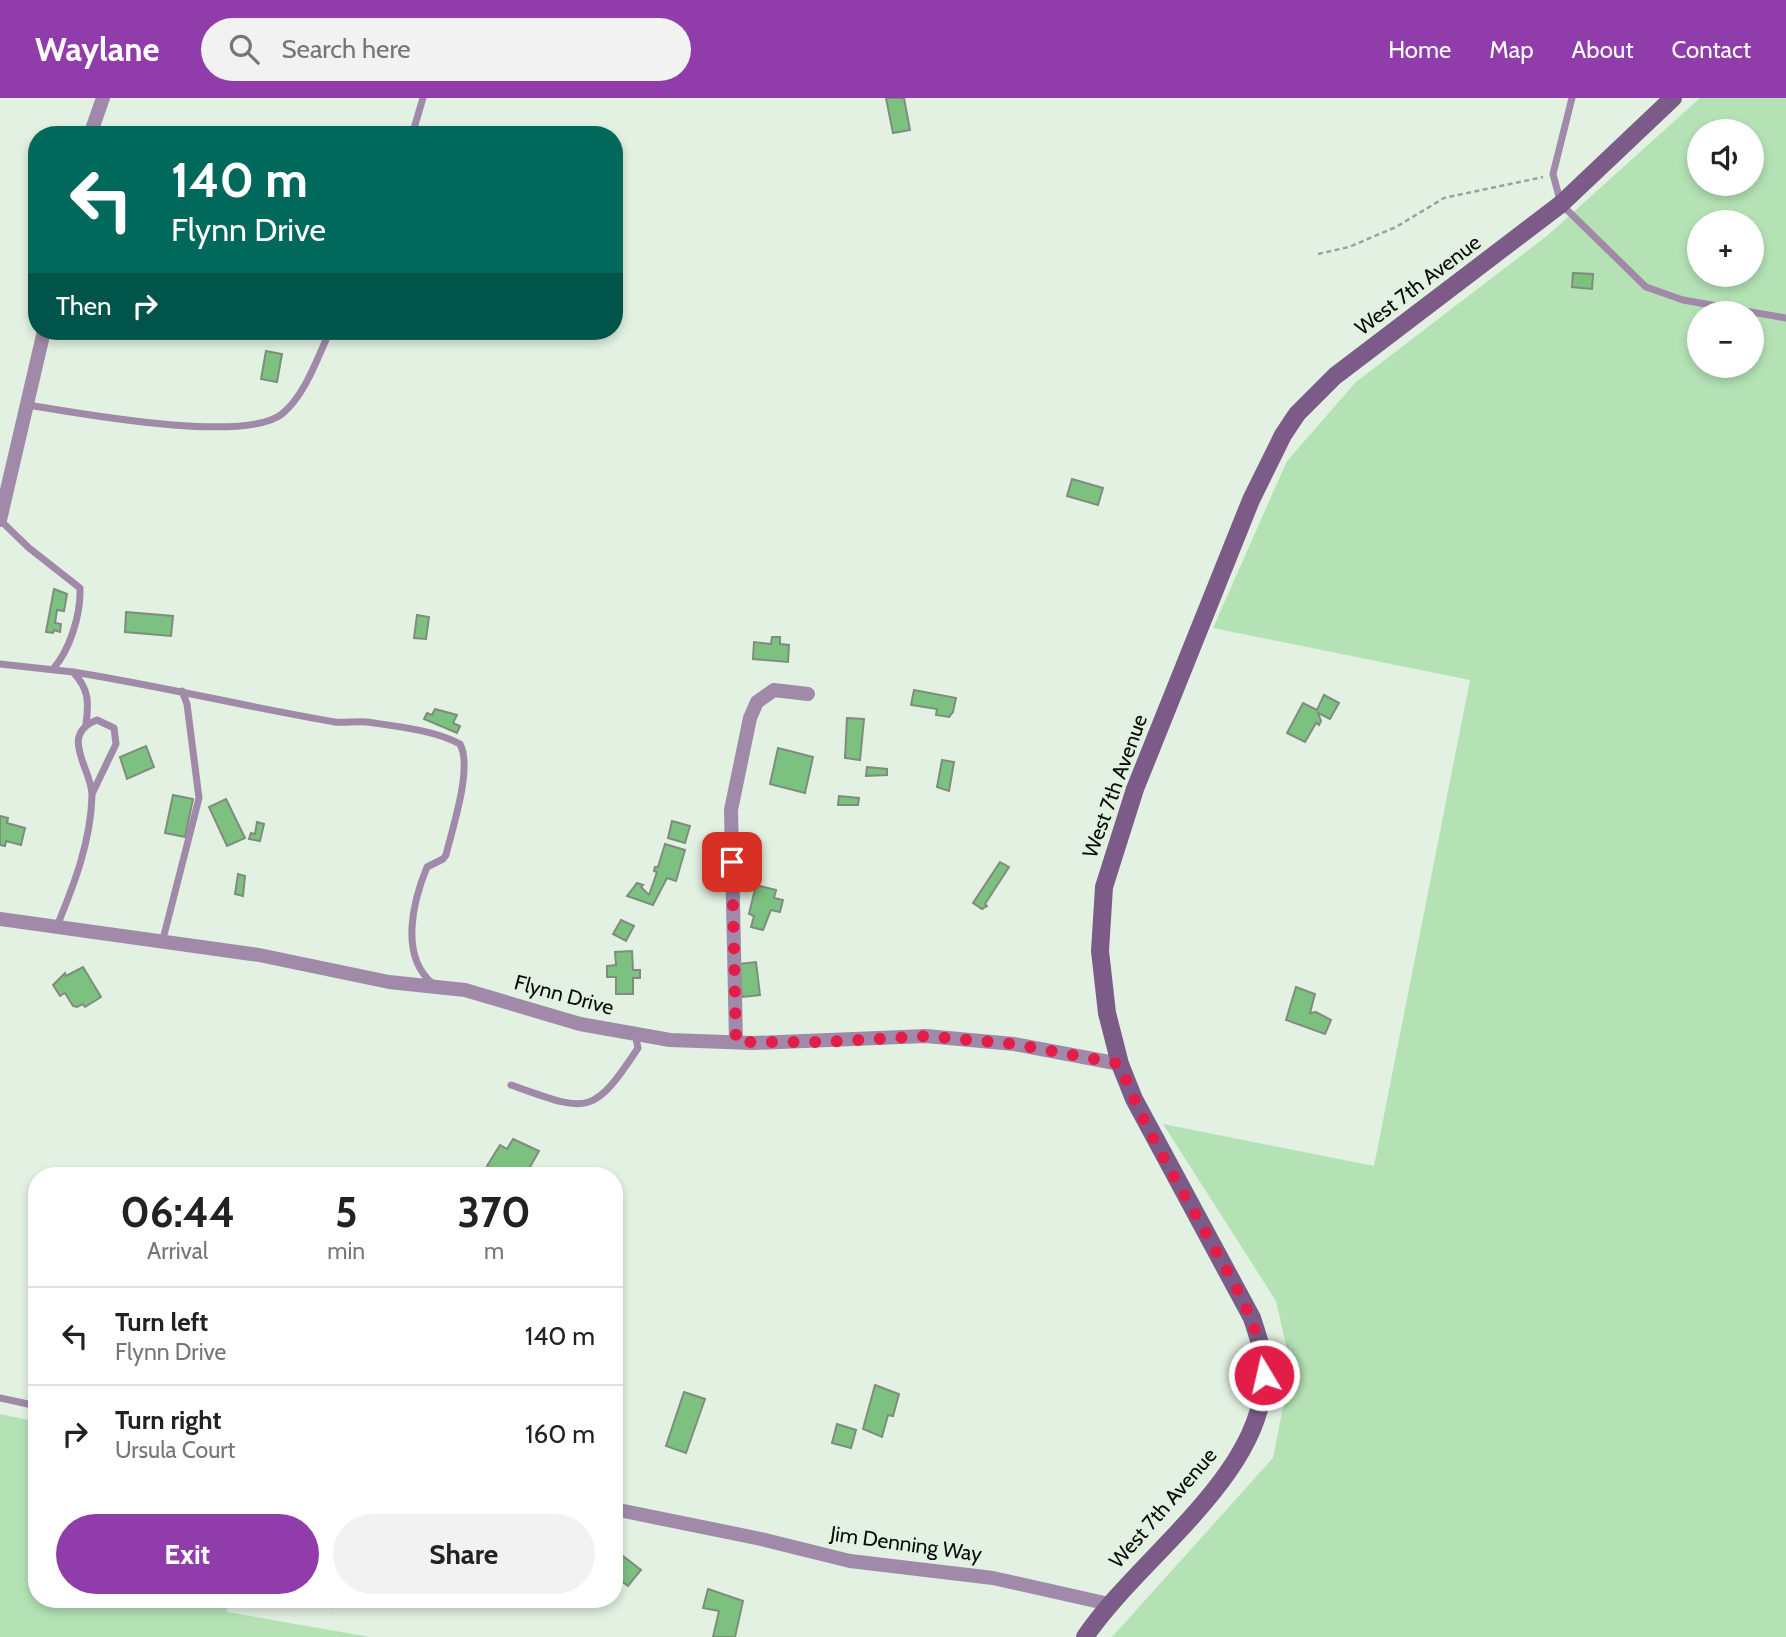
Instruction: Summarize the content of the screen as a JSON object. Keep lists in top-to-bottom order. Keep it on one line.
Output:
{"streets":{"main road":["West 7th Avenue"],"street":["Flynn Drive","Jim Denning Way"]},"crossings":[["West 7th Avenue","Flynn Drive"],["West 7th Avenue","Jim Denning Way"]],"page":{"header":"Waylane","search":"Search here","nav":["Home","Map","About","Contact"],"map_buttons":["+","−"],"turn":["140 m","Flynn Drive"],"then":"Then","eta":["06:44","Arrival","5","min","370","m"],"list":[{"name":"Turn left","note":"Flynn Drive","value":"140 m"},{"name":"Turn right","note":"Ursula Court","value":"160 m"}],"buttons":["Exit","Share"]}}
